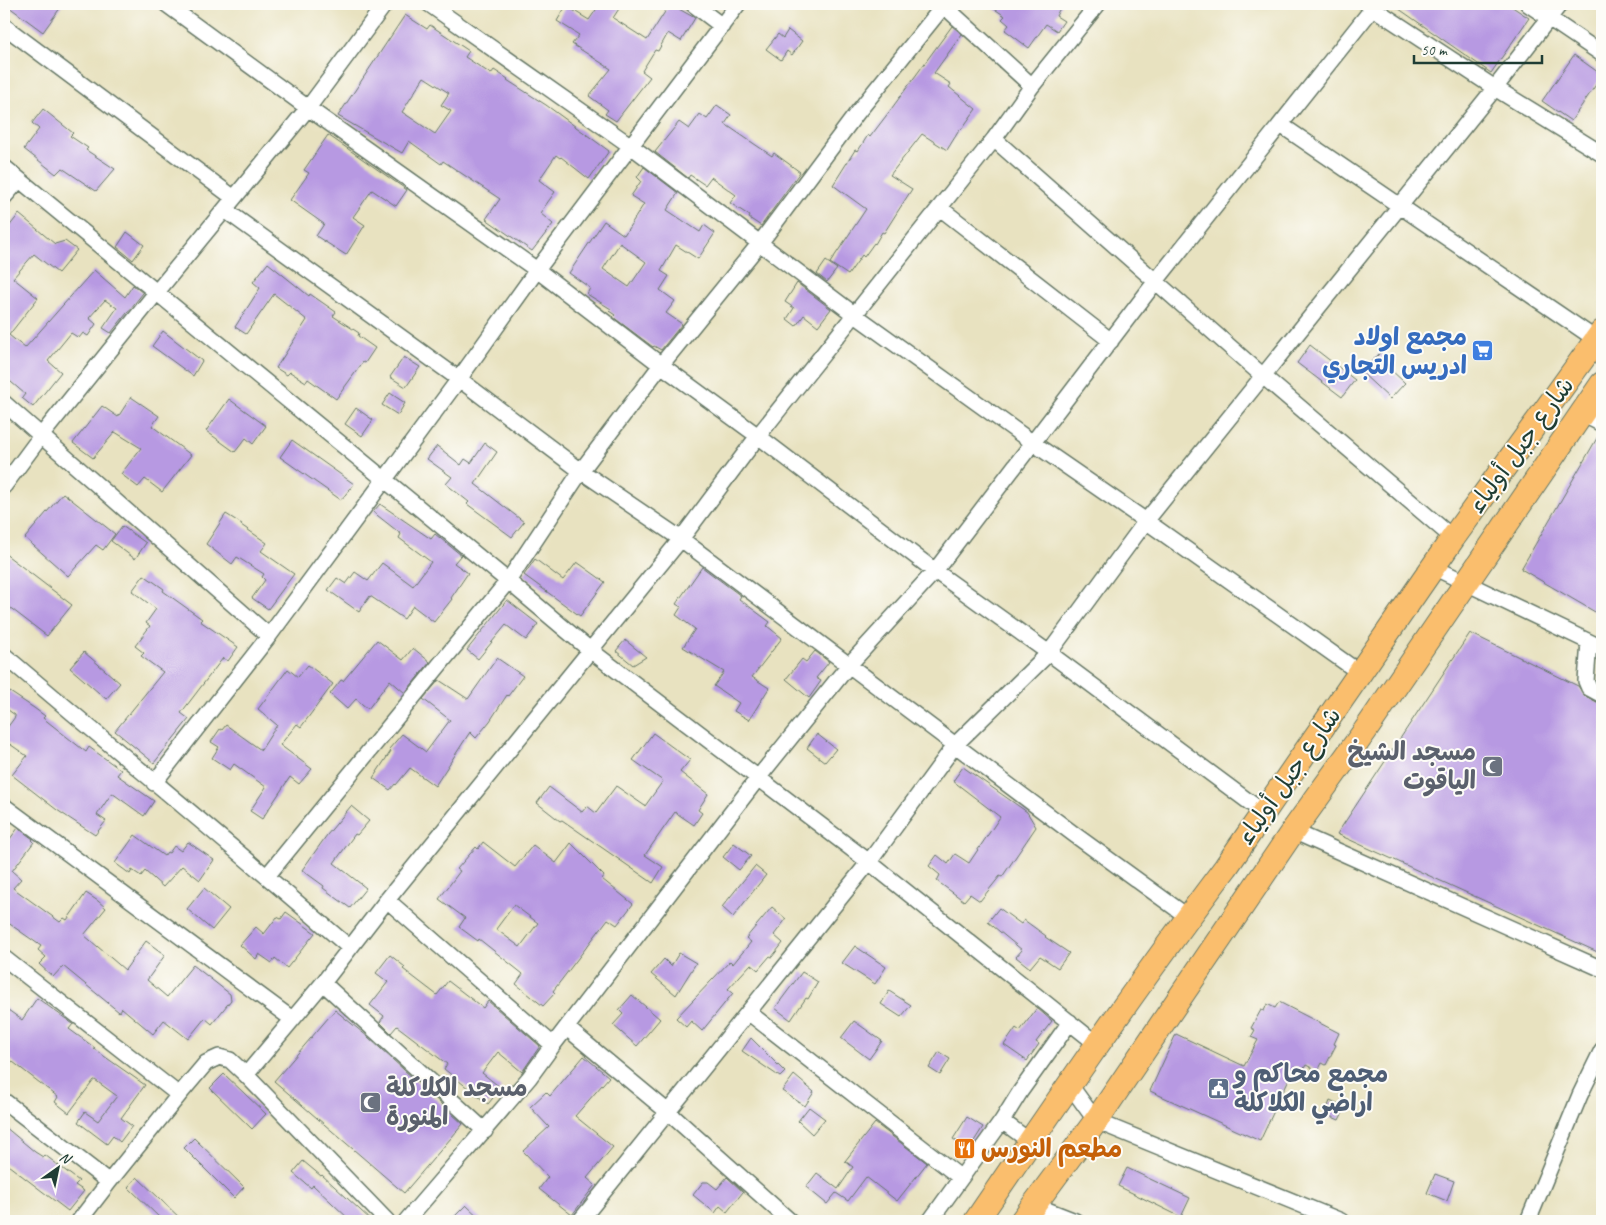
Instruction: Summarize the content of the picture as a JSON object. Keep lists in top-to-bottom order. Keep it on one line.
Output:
{"streets":{"main road":["شارع جبل أولياء"]},"places":{"supermarket":["مجمع اولاد ادريس التجاري"],"mosque":["مسجد الشيخ الياقوت","مسجد الكلاكلة المنورة"],"public building":["مجمع محاكم و اراضي الكلاكلة"],"restaurant":["مطعم النورس"]},"scale_bar":"50 m","north":"top right"}
